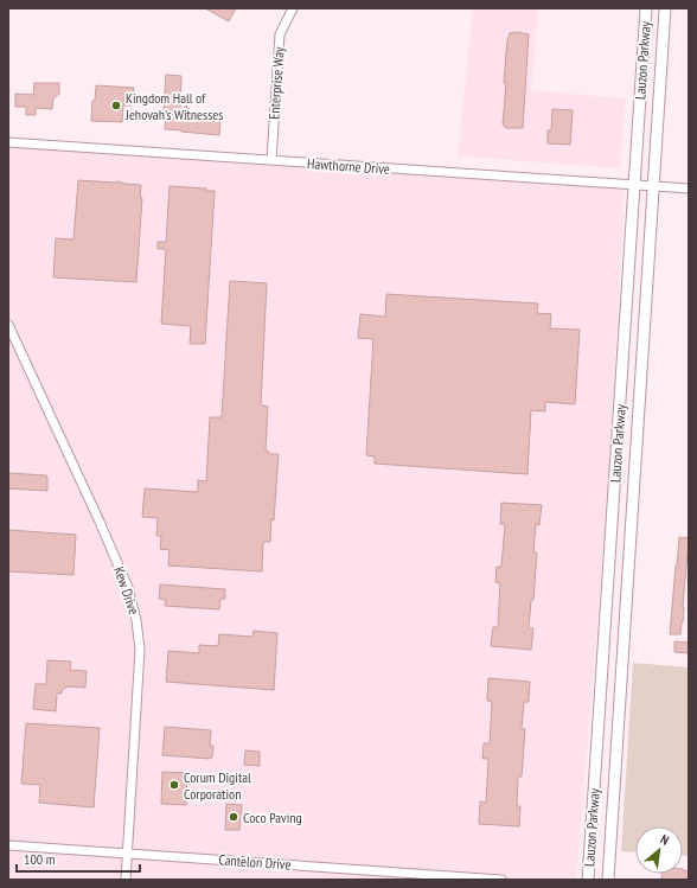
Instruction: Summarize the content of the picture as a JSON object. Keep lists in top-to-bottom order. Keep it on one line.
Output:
{"streets":{"main road":["Lauzon Parkway"],"street":["Enterprise Way","Hawthorne Drive","Kew Drive","Cantelon Drive"]},"crossings":[["Lauzon Parkway","Hawthorne Drive"],["Enterprise Way","Hawthorne Drive"],["Kew Drive","Cantelon Drive"]],"places":["Kingdom Hall of Jehovah's Witnesses","Corum Digital Corporation","Coco Paving"],"scale_bar":"100 m","north":"top right"}
